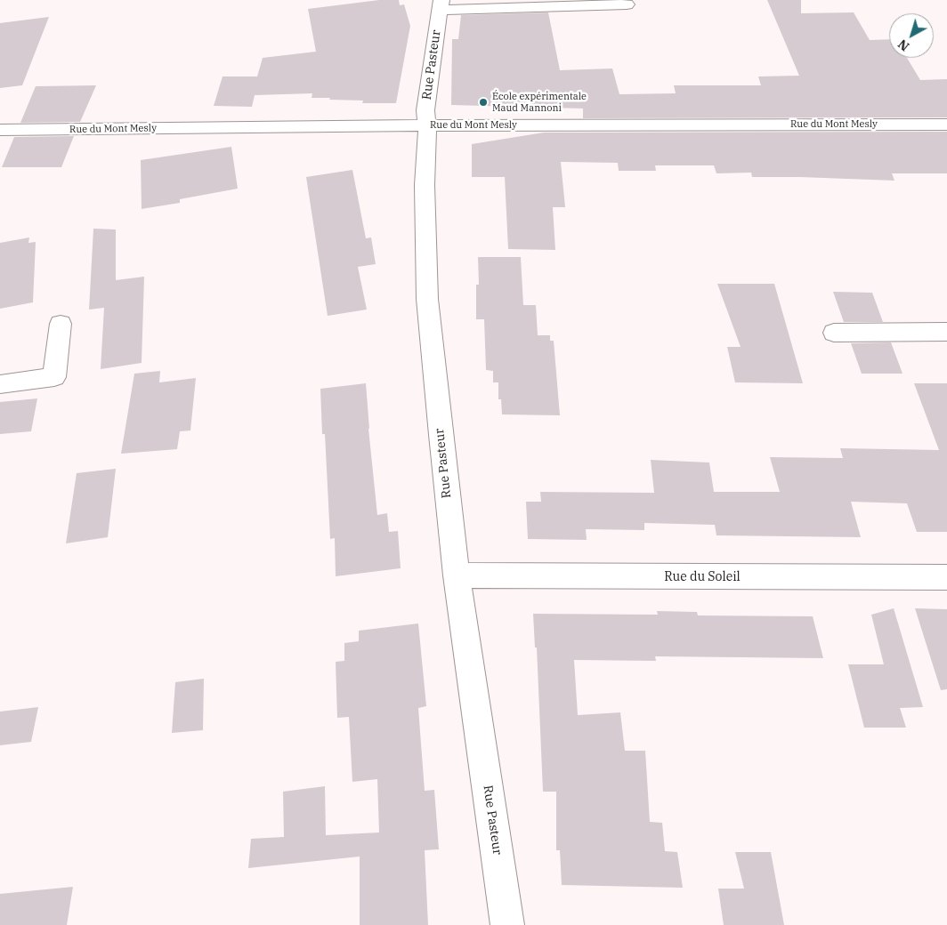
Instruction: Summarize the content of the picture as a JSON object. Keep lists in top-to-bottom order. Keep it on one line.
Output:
{"streets":{"street":["Rue Pasteur","Rue du Mont Mesly","Rue du Soleil"]},"crossings":[["Rue Pasteur","Rue du Mont Mesly"],["Rue Pasteur","Rue du Soleil"]],"places":["École expérimentale Maud Mannoni"],"north":"bottom left"}
